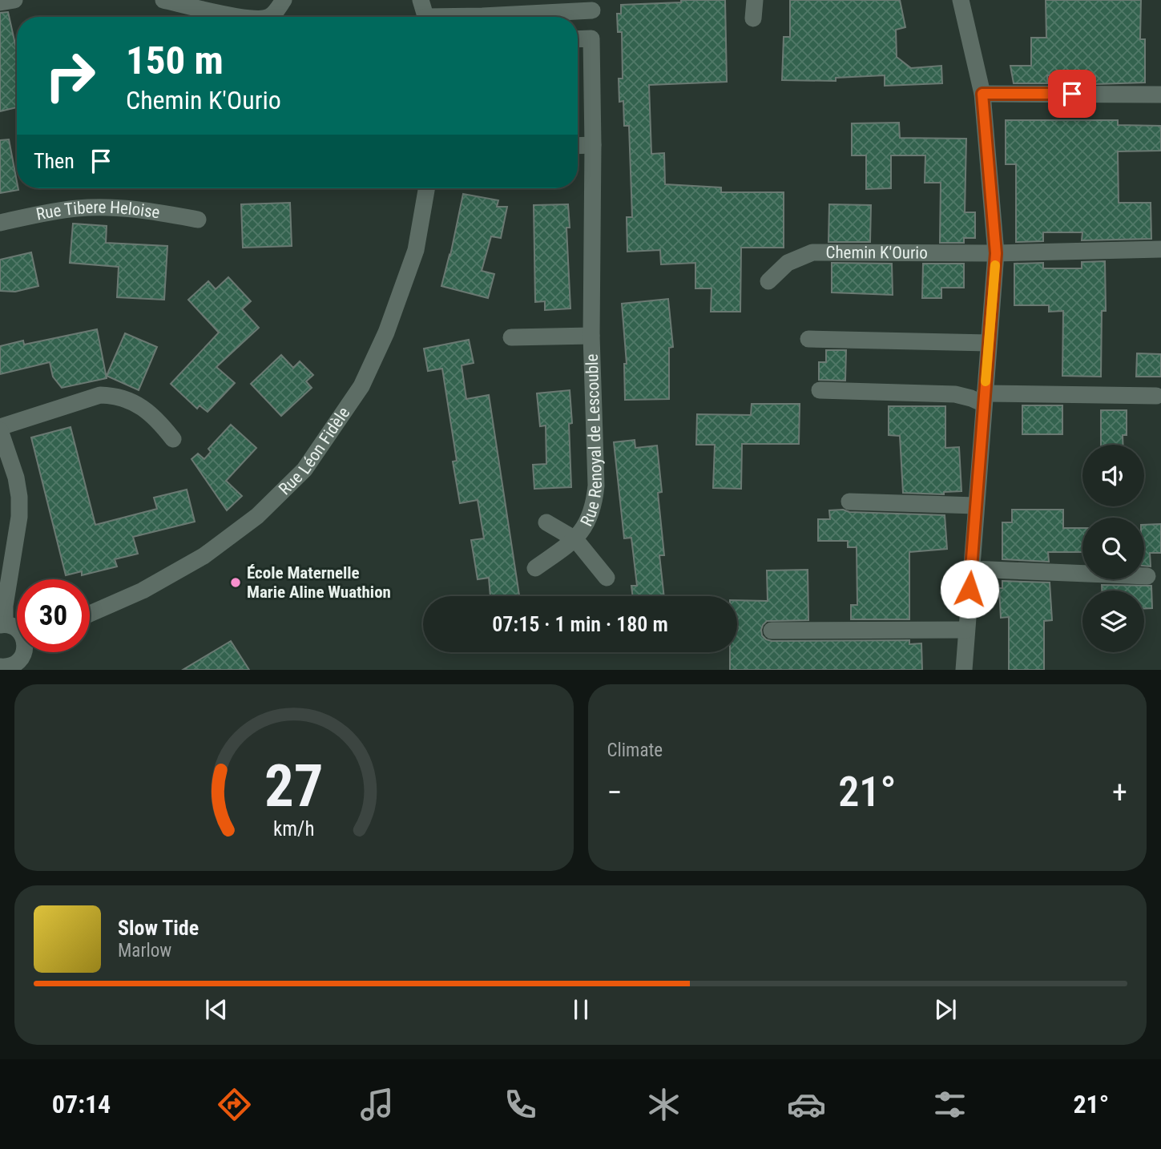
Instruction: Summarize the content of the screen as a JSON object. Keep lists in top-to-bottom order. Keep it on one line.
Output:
{"streets":{"street":["Rue Tibere Heloise","Chemin K'Ourio","Rue Renoyal de Lescouble","Rue Léon Fidèle"]},"places":["École Maternelle Marie Aline Wuathion"],"page":{"turn":["150 m","Chemin K'Ourio"],"then":"Then","limit":"30","trip":"07:15 · 1 min · 180 m","tile":"Climate","heat":["−","21°","+"],"song":["Slow Tide","Marlow"],"tabs":["07:14","21°"],"gauge":["27","km/h"]}}
